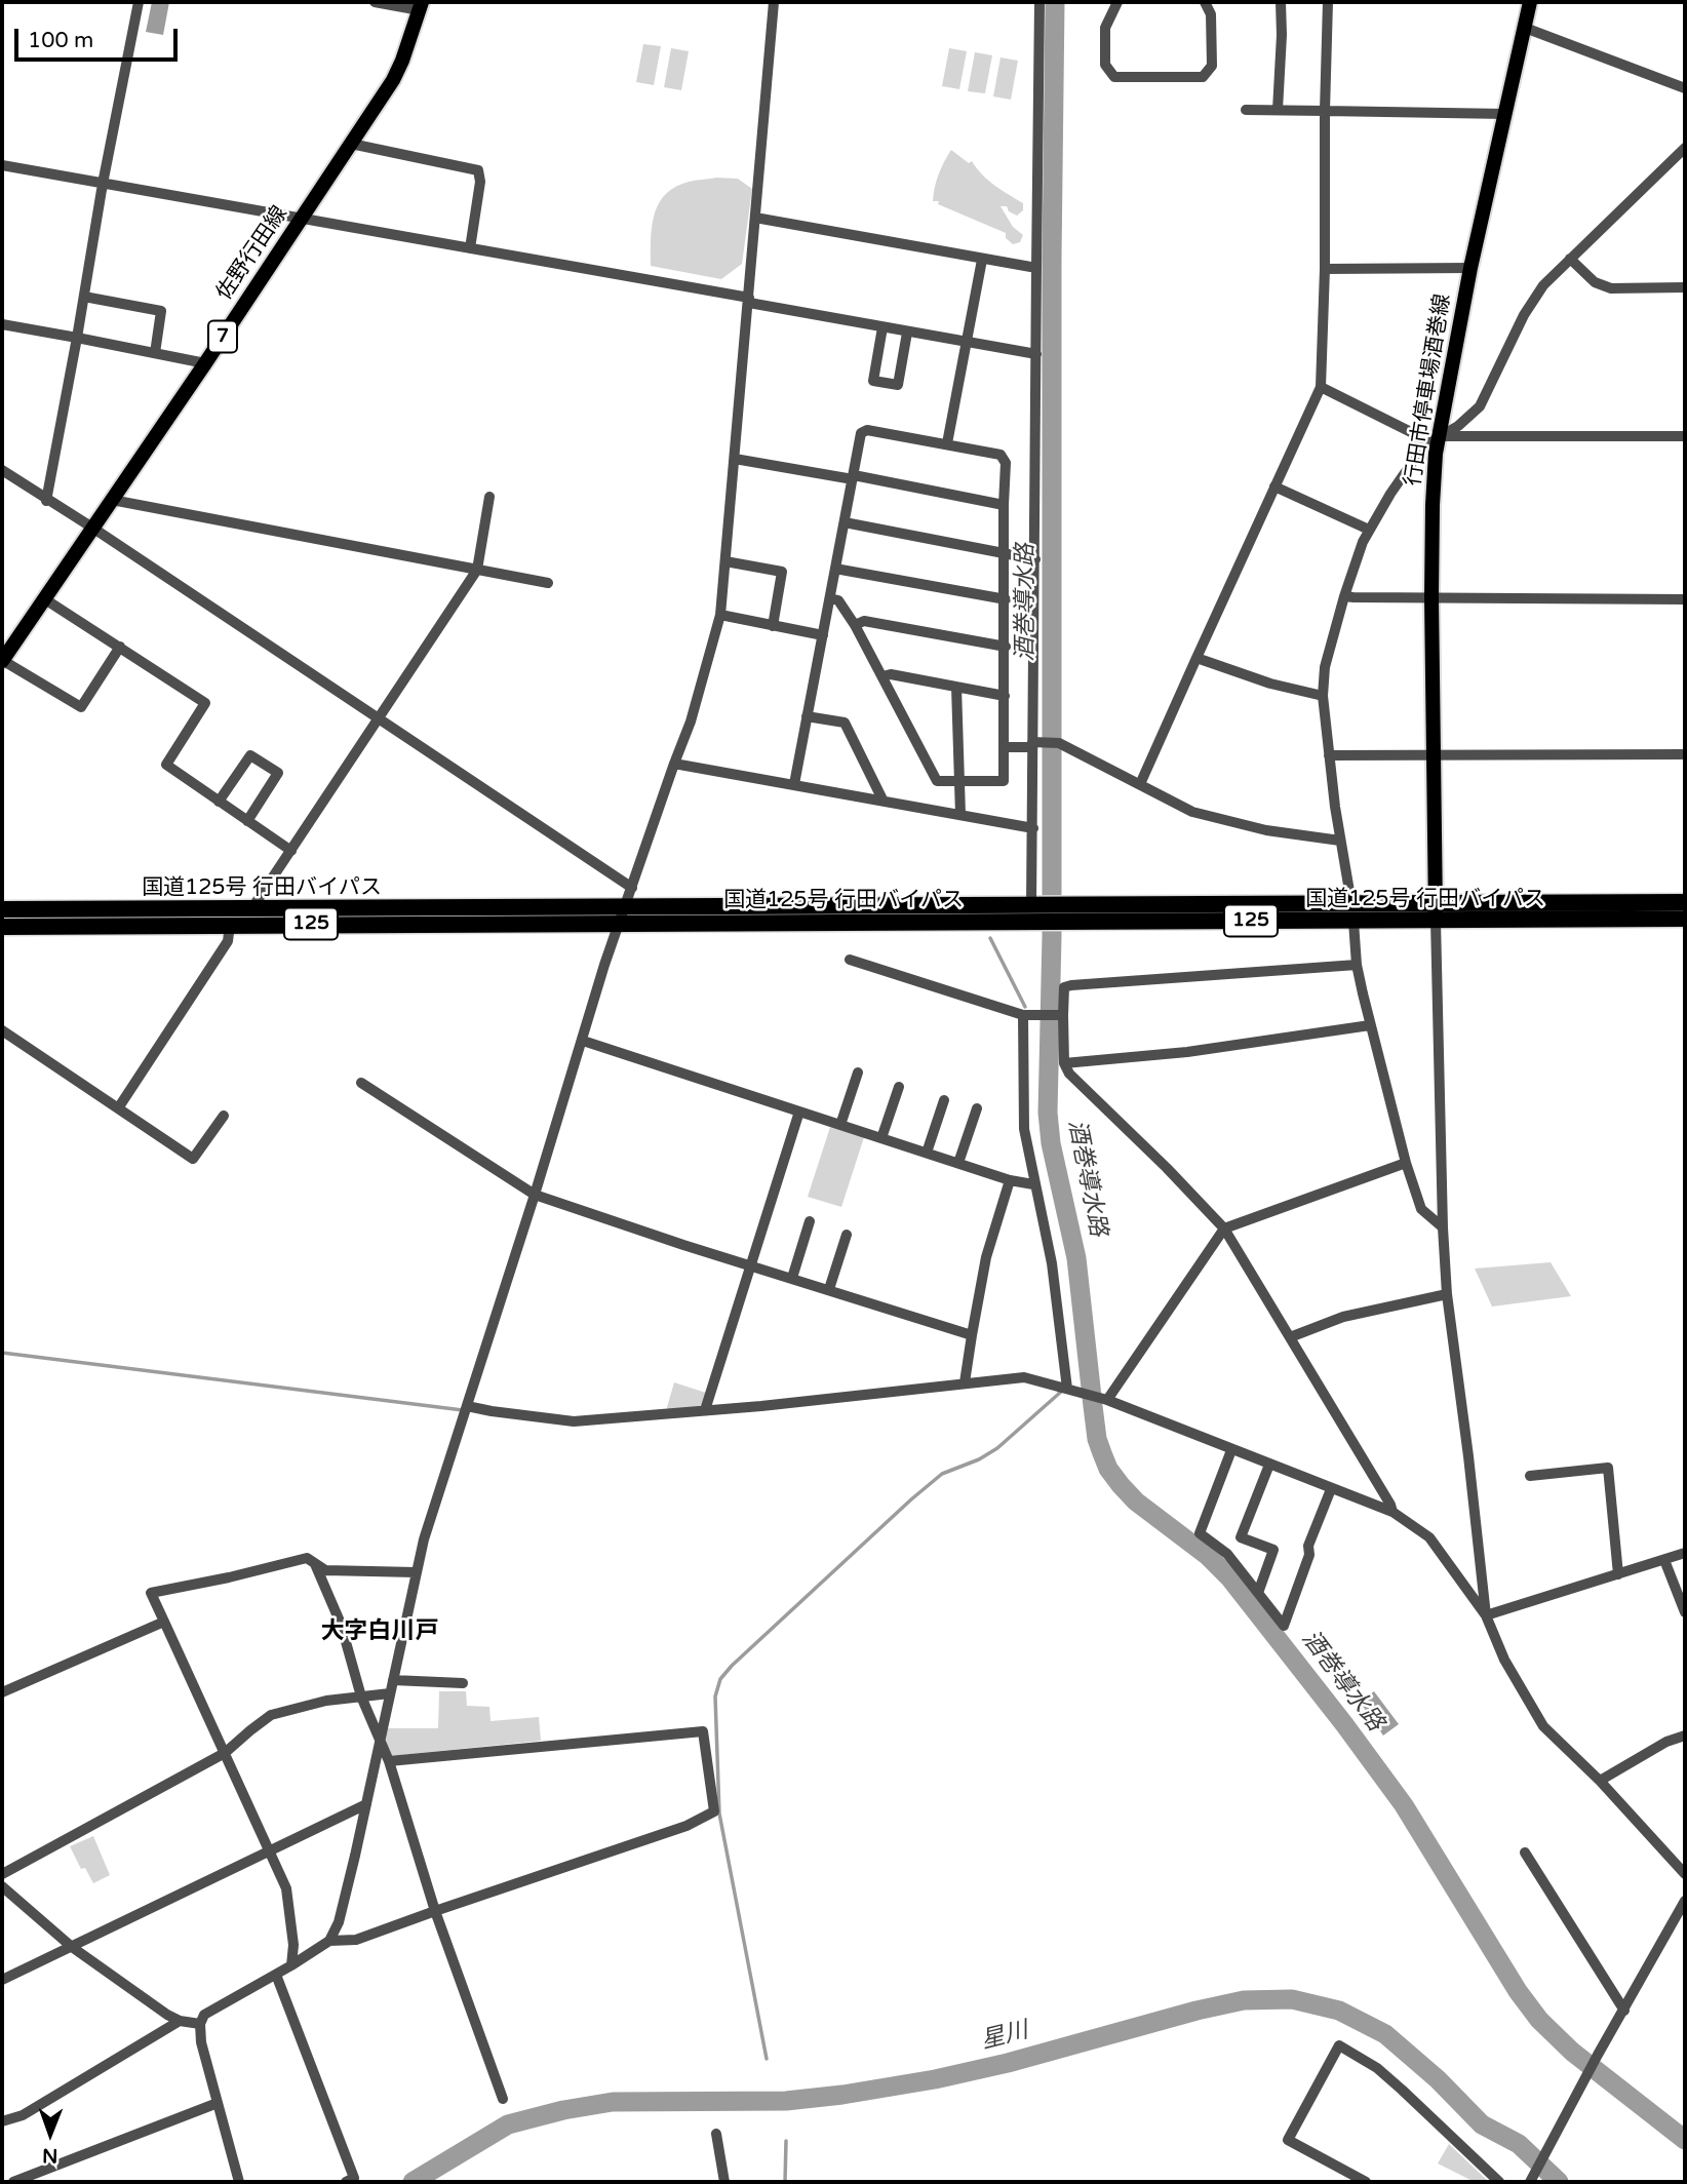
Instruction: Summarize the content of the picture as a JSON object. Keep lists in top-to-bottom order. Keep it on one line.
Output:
{"streets":{"highway":["国道125号 行田バイパス","125"],"main road":["佐野行田線","7","行田市停車場酒巻線"]},"crossings":[["行田市停車場酒巻線","国道125号 行田バイパス"]],"districts":["大字白川戸"],"water":["酒巻導水路","星川"],"scale_bar":"100 m","north":"bottom"}
